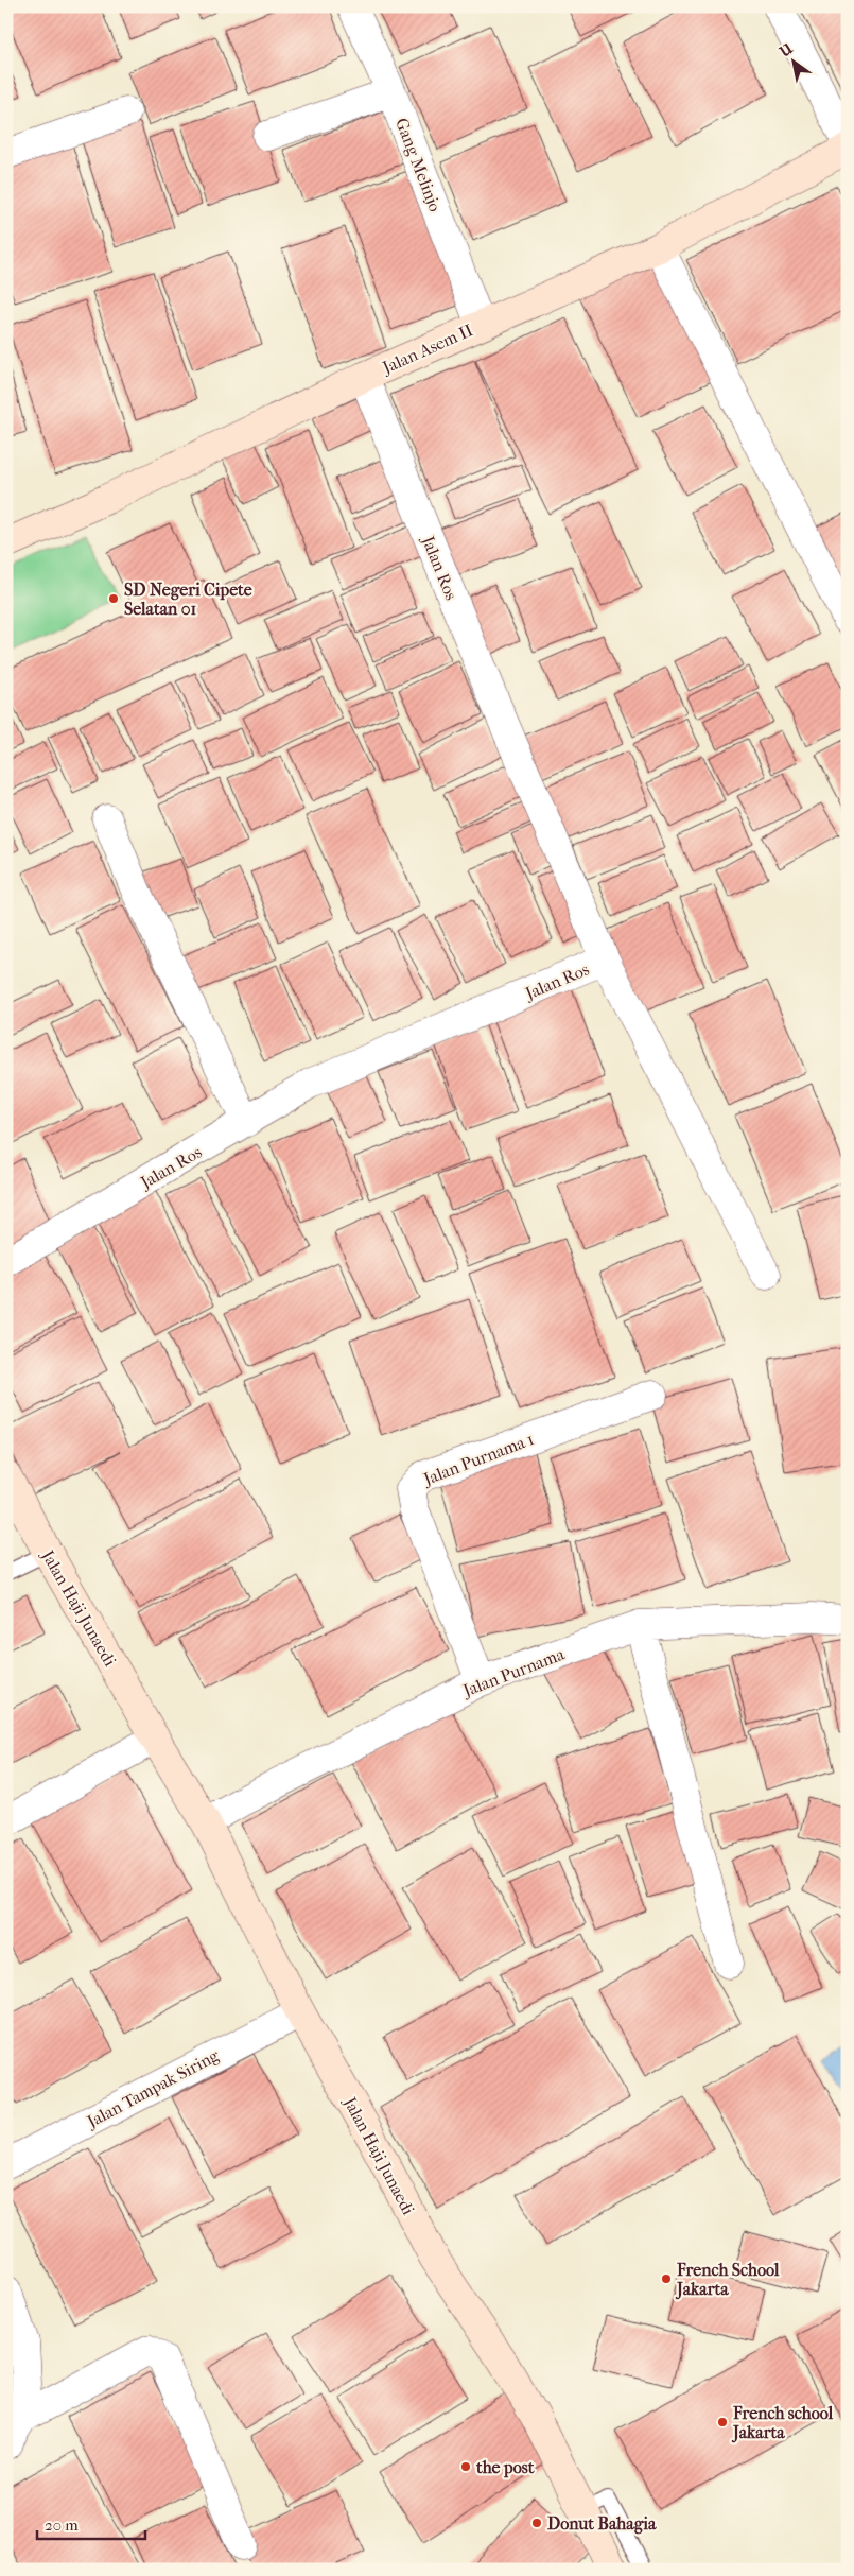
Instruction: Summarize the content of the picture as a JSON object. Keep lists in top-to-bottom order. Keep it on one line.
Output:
{"streets":{"street":["Gang Melinjo","Jalan Asem II","Jalan Ros","Jalan Purnama 1","Jalan Haji Junaedi","Jalan Purnama","Jalan Tampak Siring"]},"crossings":[["Gang Melinjo","Jalan Asem II"],["Jalan Asem II","Jalan Ros"],["Jalan Purnama 1","Jalan Purnama"],["Jalan Haji Junaedi","Jalan Purnama"],["Jalan Haji Junaedi","Jalan Tampak Siring"]],"places":["SD Negeri Cipete Selatan 01","French School Jakarta","French school Jakarta","the post","Donut Bahagia"],"scale_bar":"20 m","north":"top left"}
